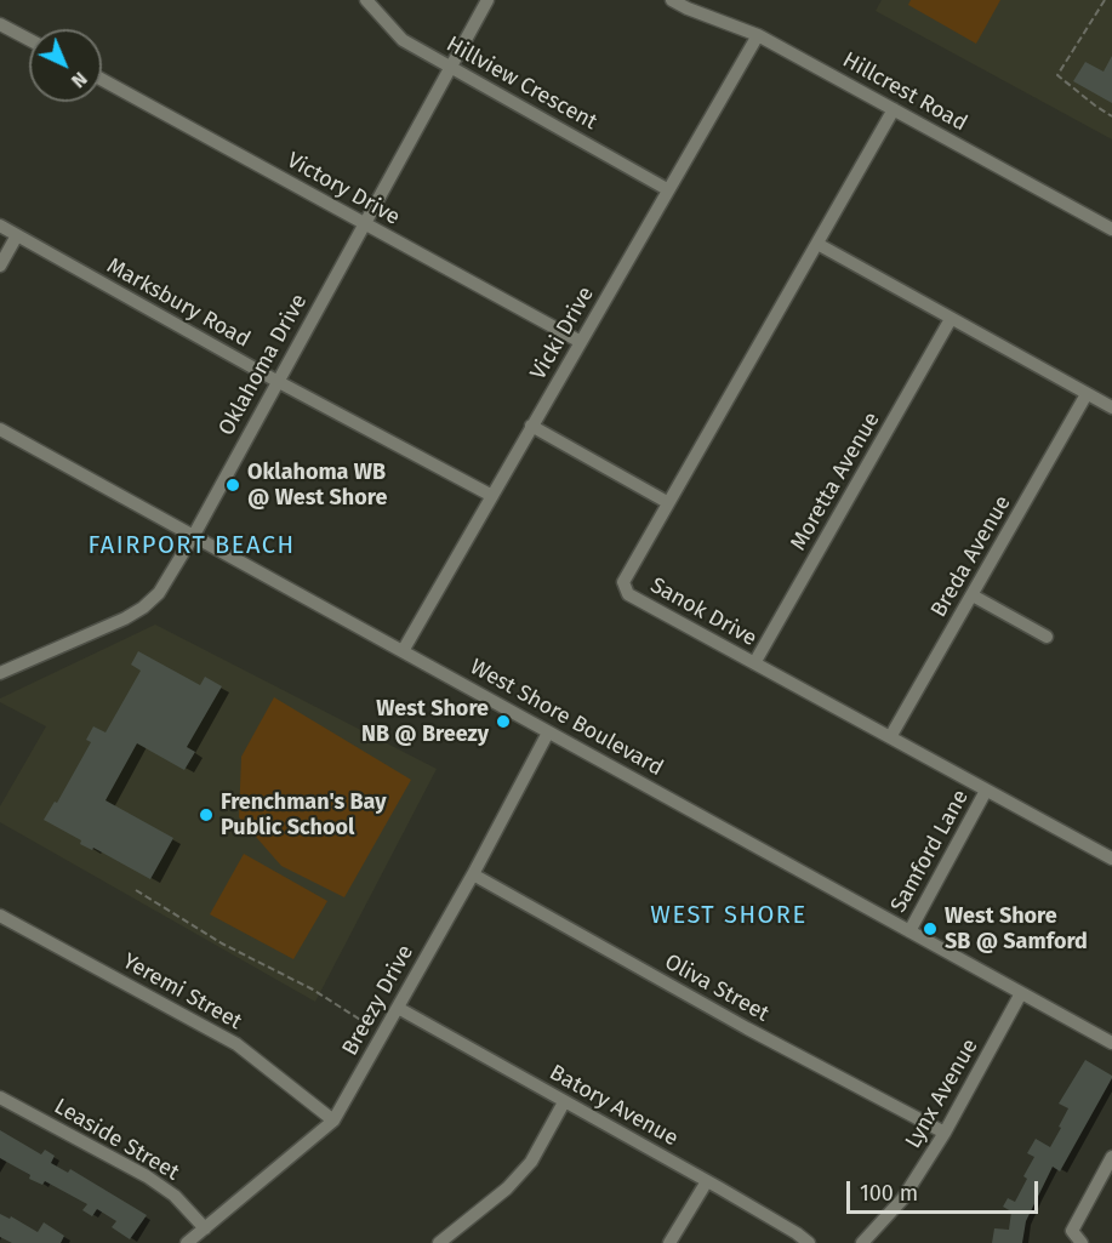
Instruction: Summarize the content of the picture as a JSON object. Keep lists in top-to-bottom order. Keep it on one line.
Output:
{"streets":{"street":["Hillview Crescent","Hillcrest Road","Victory Drive","Marksbury Road","Vicki Drive","Oklahoma Drive","Moretta Avenue","Breda Avenue","Sanok Drive","West Shore Boulevard","Samford Lane","Oliva Street","Yeremi Street","Breezy Drive","Lynx Avenue","Batory Avenue","Leaside Street"]},"crossings":[["Hillview Crescent","Vicki Drive"],["Hillview Crescent","Oklahoma Drive"],["Hillcrest Road","Vicki Drive"],["Hillcrest Road","Sanok Drive"],["Victory Drive","Vicki Drive"],["Victory Drive","Oklahoma Drive"],["Marksbury Road","Vicki Drive"],["Marksbury Road","Oklahoma Drive"],["Vicki Drive","West Shore Boulevard"],["Oklahoma Drive","West Shore Boulevard"],["Moretta Avenue","Sanok Drive"],["Breda Avenue","Sanok Drive"],["Sanok Drive","Samford Lane"],["West Shore Boulevard","Samford Lane"],["West Shore Boulevard","Breezy Drive"],["West Shore Boulevard","Lynx Avenue"],["Oliva Street","Breezy Drive"],["Oliva Street","Lynx Avenue"],["Yeremi Street","Breezy Drive"],["Breezy Drive","Batory Avenue"],["Breezy Drive","Leaside Street"]],"districts":["FAIRPORT BEACH","WEST SHORE"],"places":["Oklahoma WB @ West Shore","West Shore NB @ Breezy","Frenchman's Bay Public School","West Shore SB @ Samford"],"scale_bar":"100 m","north":"bottom right"}
